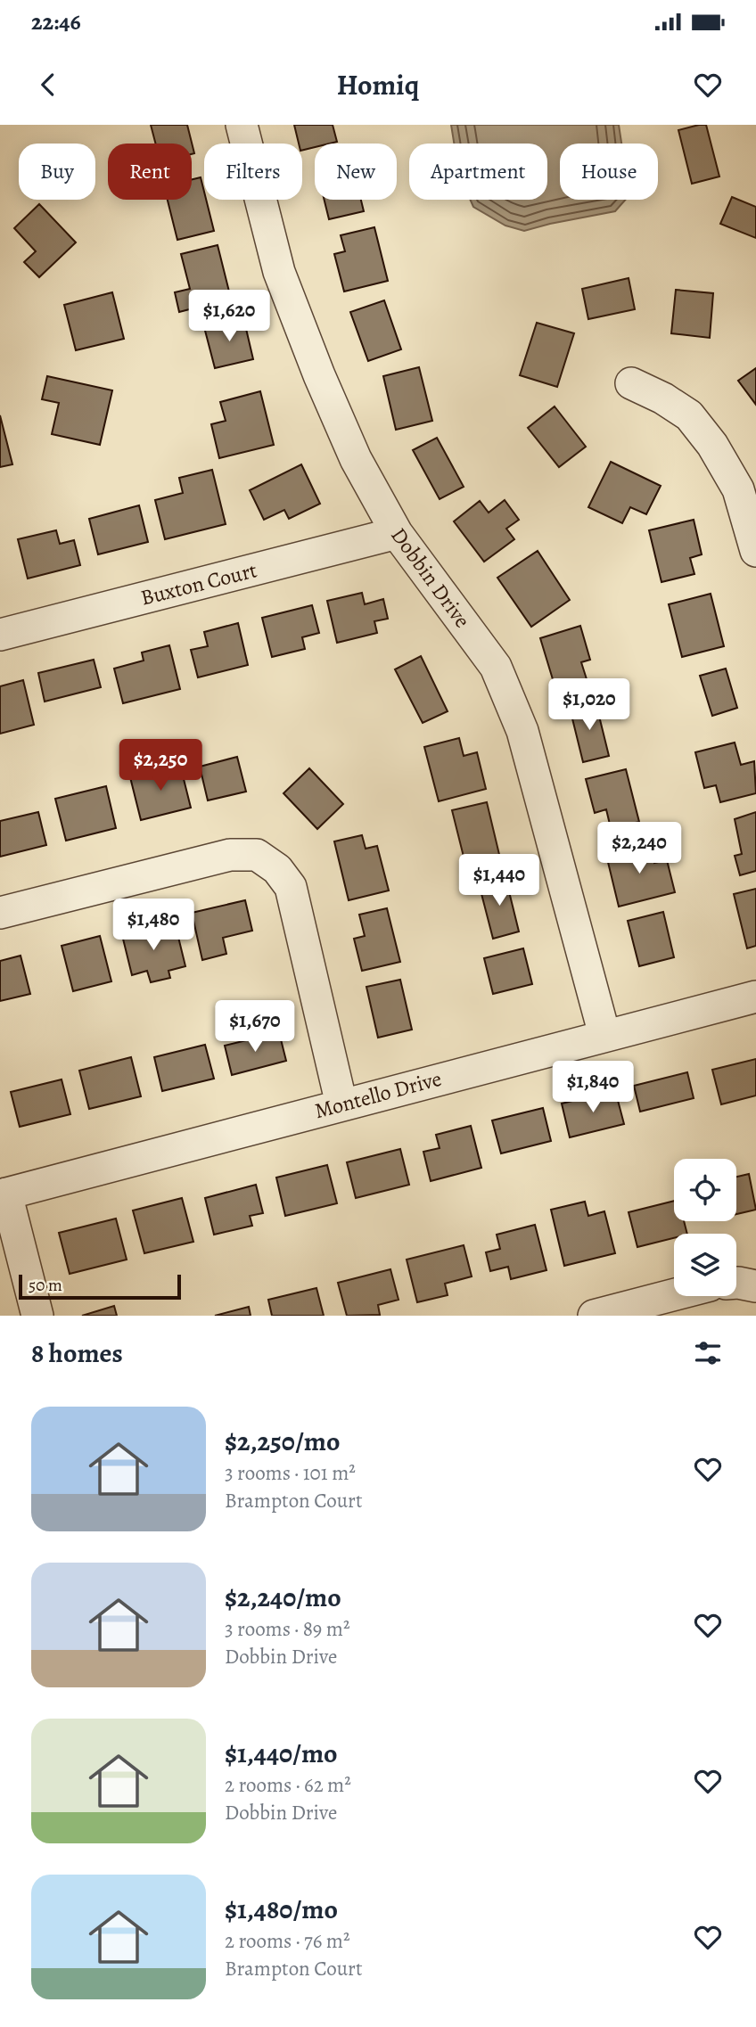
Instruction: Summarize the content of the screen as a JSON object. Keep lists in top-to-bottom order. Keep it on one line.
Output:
{"streets":{"street":["Dobbin Drive","Buxton Court","Montello Drive"]},"crossings":[["Dobbin Drive","Buxton Court"],["Dobbin Drive","Montello Drive"]],"scale_bar":"50 m","page":{"status":"22:46","header":"Homiq","chip":["Buy","Rent","Filters","New","Apartment","House"],"price":["$1,620","$1,020","$2,250","$2,240","$1,440","$1,480","$1,670","$1,840"],"scale":"50 m","heading":"8 homes","list":[{"name":"$2,250/mo","note":"3 rooms · 101 m² · Brampton Court"},{"name":"$2,240/mo","note":"3 rooms · 89 m² · Dobbin Drive"},{"name":"$1,440/mo","note":"2 rooms · 62 m² · Dobbin Drive"},{"name":"$1,480/mo","note":"2 rooms · 76 m² · Brampton Court"}]}}
